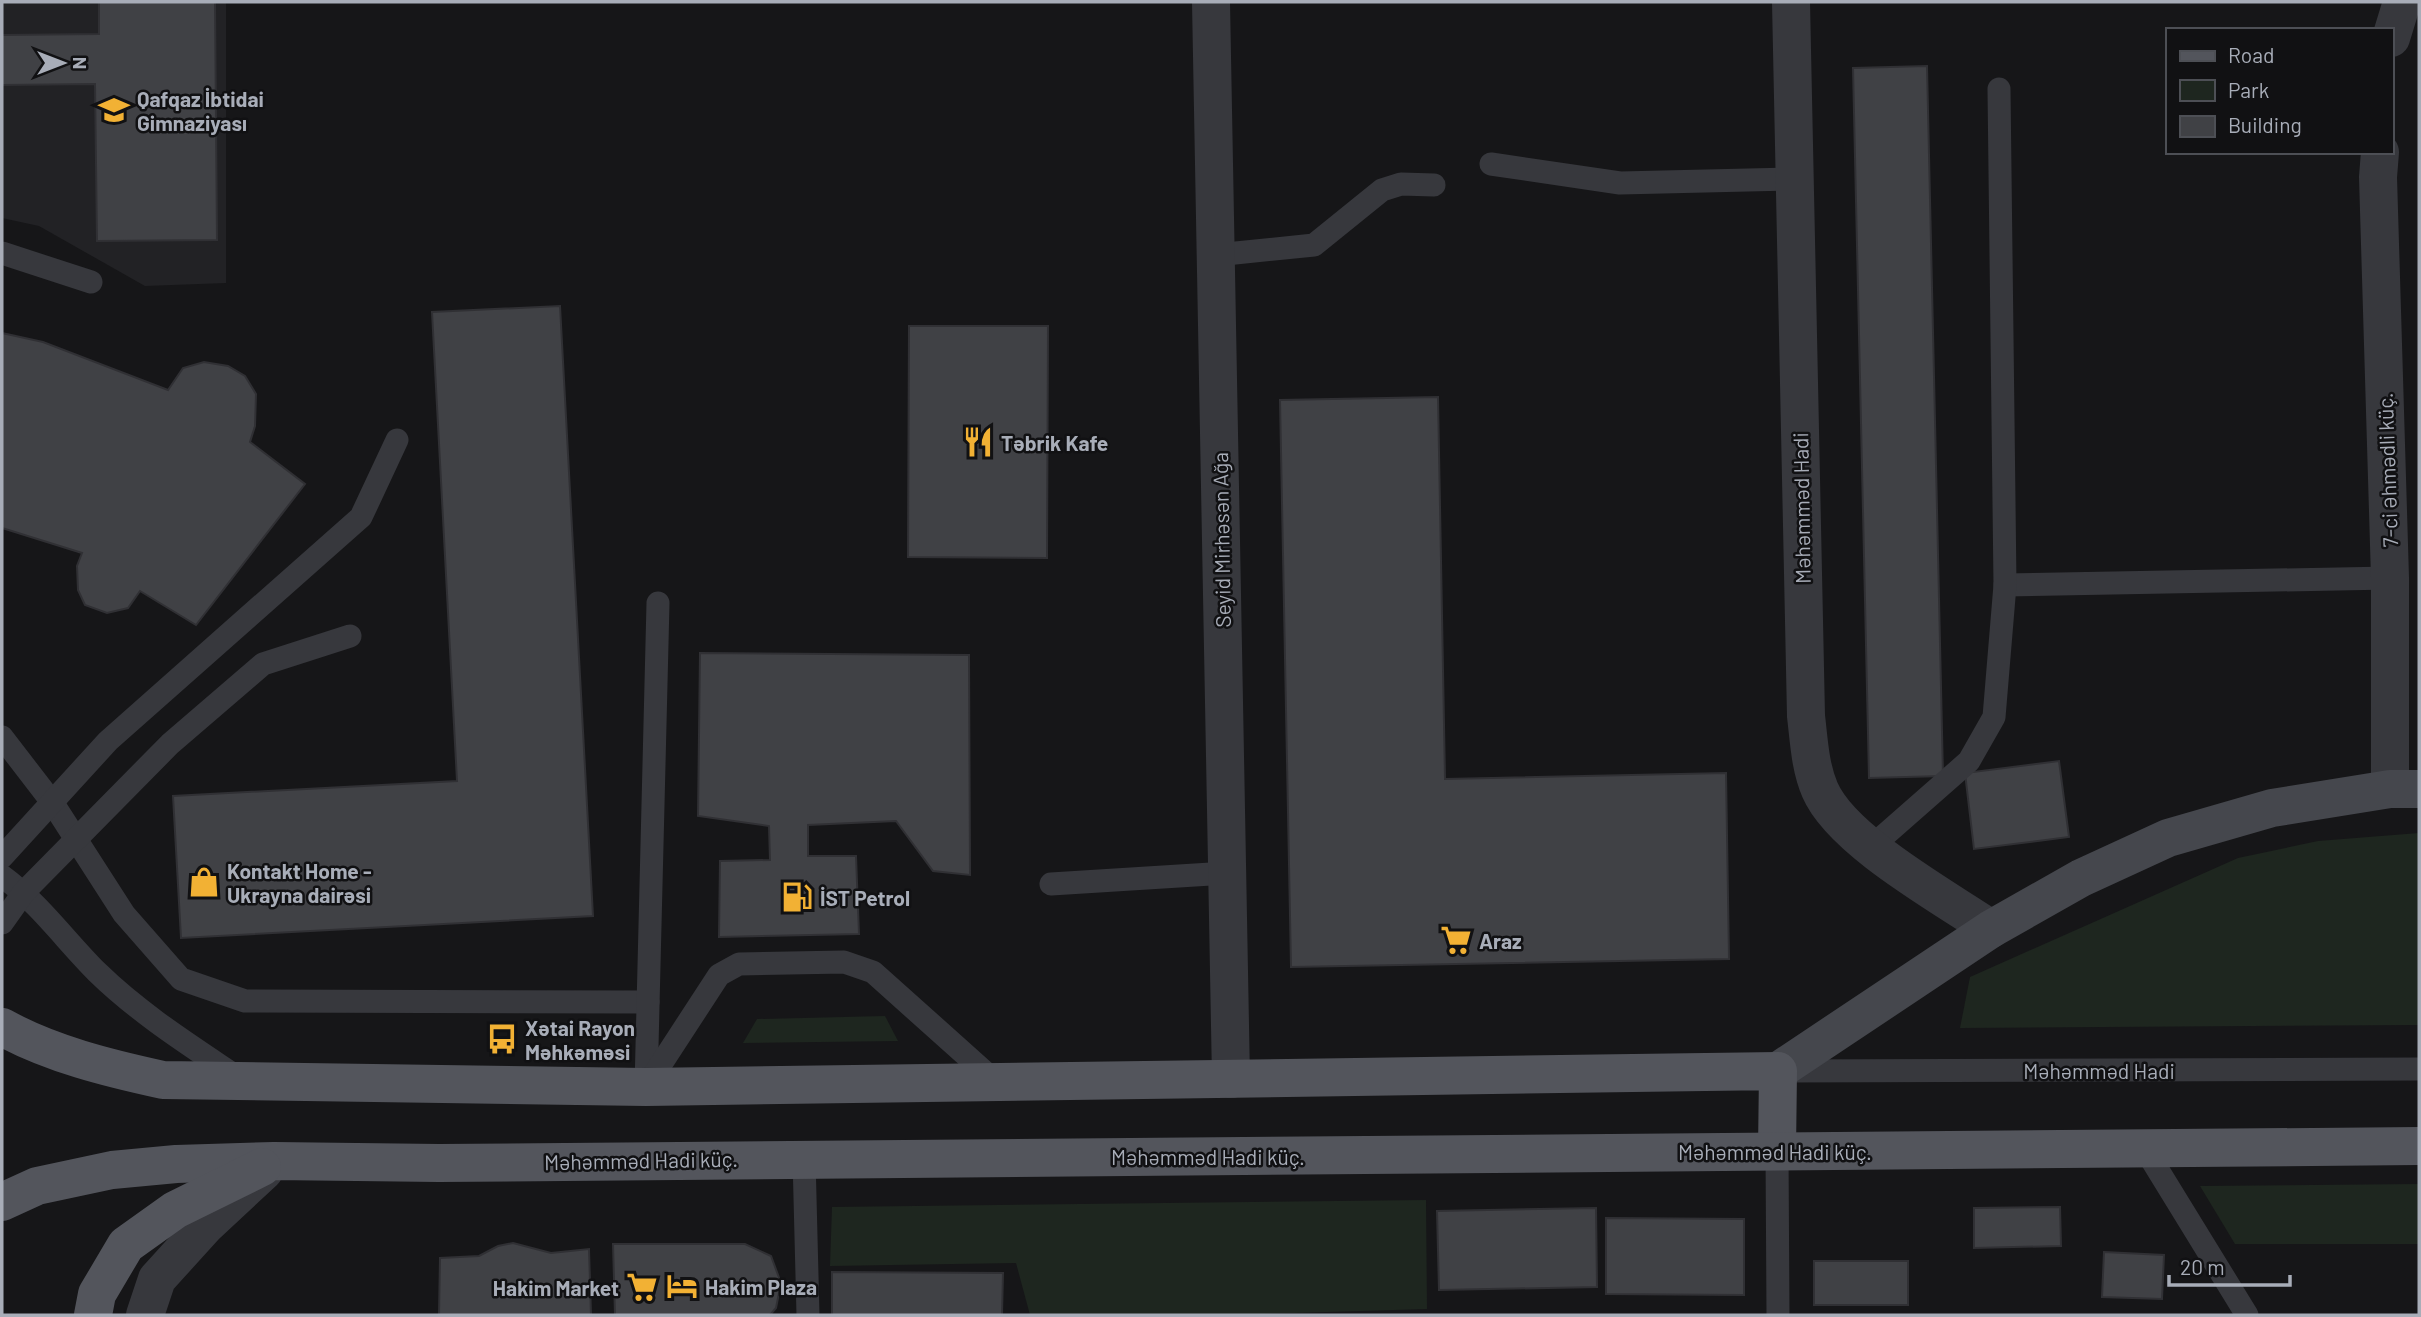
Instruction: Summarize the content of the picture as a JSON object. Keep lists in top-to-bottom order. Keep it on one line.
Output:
{"streets":{"main road":["Məhəmməd Hadi küç."],"street":["7-ci Əhmədli küç.","Məhəmməd Hadi","Seyid Mirhəsən Ağa"]},"places":{"school or university":["Qafqaz İbtidai Gimnaziyası"],"restaurant":["Təbrik Kafe"],"shop":["Kontakt Home - Ukrayna dairəsi"],"fuel station":["İST Petrol"],"supermarket":["Araz","Hakim Market"],"bus stop":["Xətai Rayon Məhkəməsi"],"hotel":["Hakim Plaza"]},"legend":["Road","Park","Building"],"scale_bar":"20 m","north":"right"}
